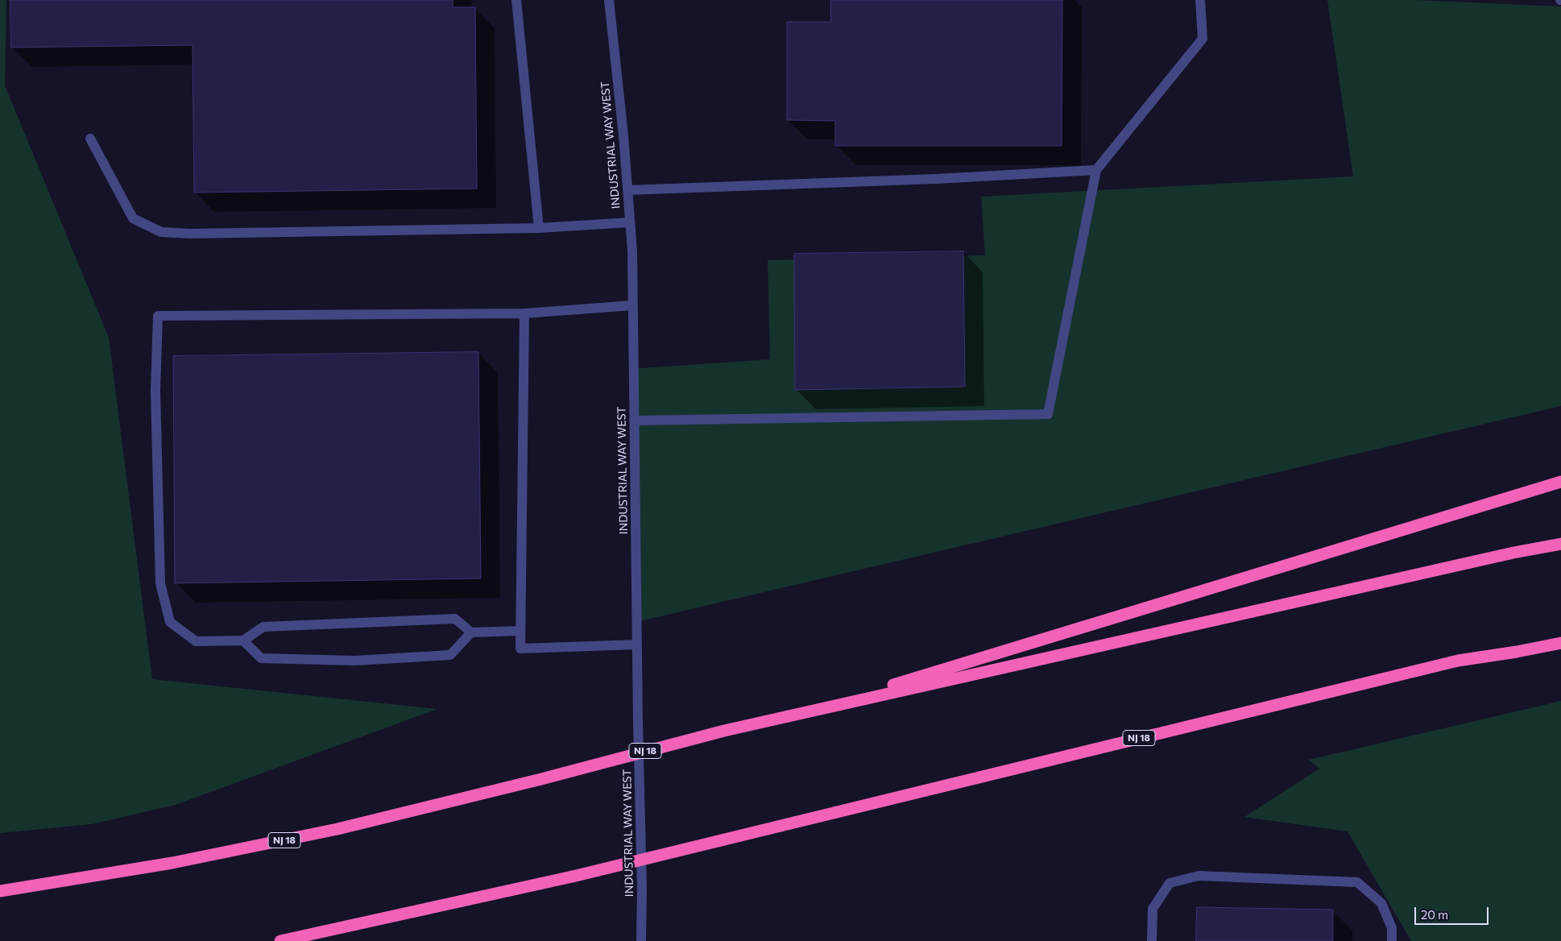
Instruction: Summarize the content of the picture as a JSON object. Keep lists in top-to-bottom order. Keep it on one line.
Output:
{"streets":{"highway":["NJ 18"],"street":["INDUSTRIAL WAY WEST"]},"scale_bar":"20 m"}
